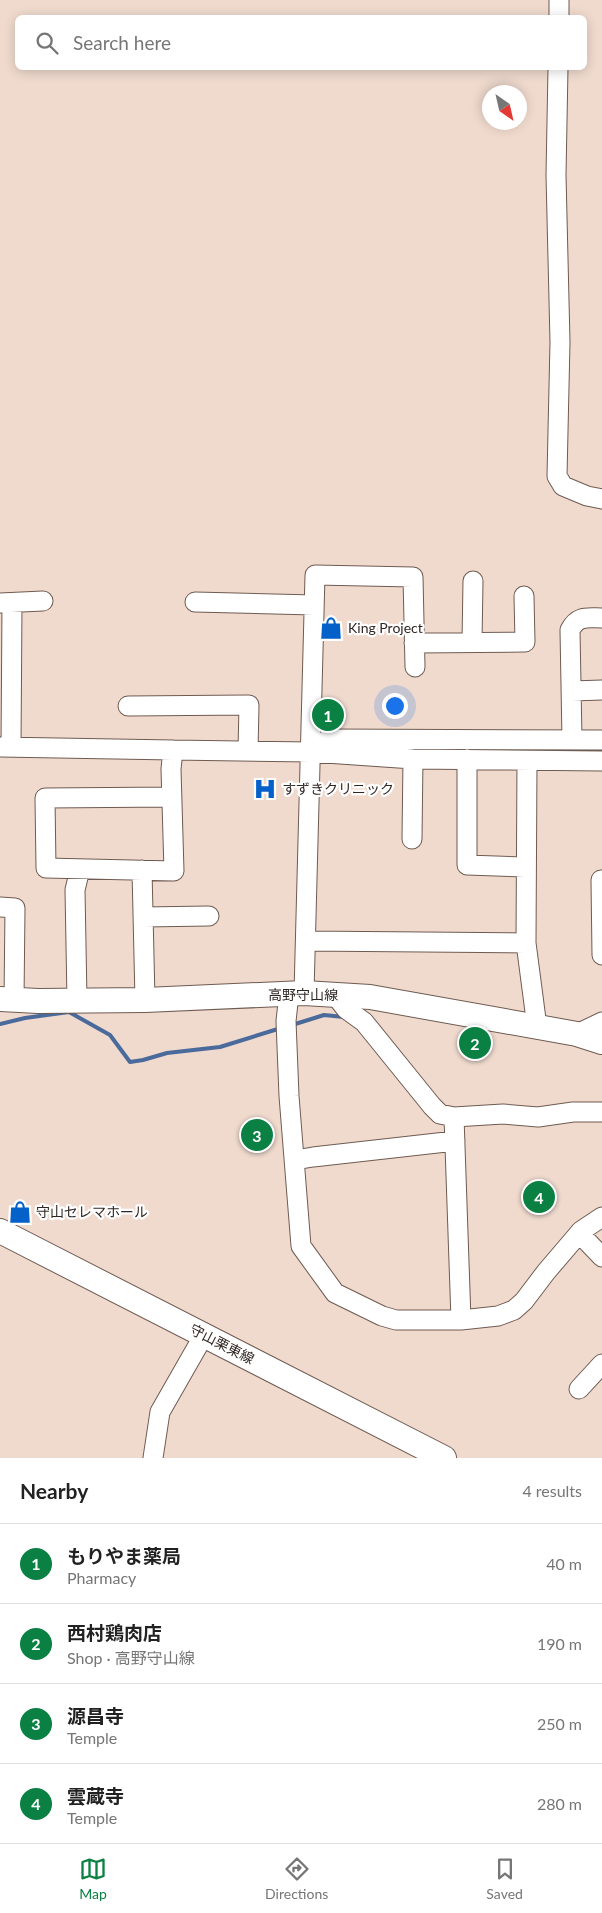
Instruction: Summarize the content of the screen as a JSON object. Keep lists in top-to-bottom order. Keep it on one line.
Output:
{"streets":{"main road":["高野守山線","守山栗東線"]},"places":{"shop":["King Project","守山セレマホール"],"hospital":["すずきクリニック"]},"north":"bottom right","page":{"search":"Search here","pins":["1","2","3","4"],"heading":["Nearby","4 results"],"list":[{"mark":"1","name":"もりやま薬局","note":"Pharmacy","value":"40 m"},{"mark":"2","name":"西村鶏肉店","note":"Shop · 高野守山線","value":"190 m"},{"mark":"3","name":"源昌寺","note":"Temple","value":"250 m"},{"mark":"4","name":"雲蔵寺","note":"Temple","value":"280 m"}],"nav":["Map","Directions","Saved"]}}
